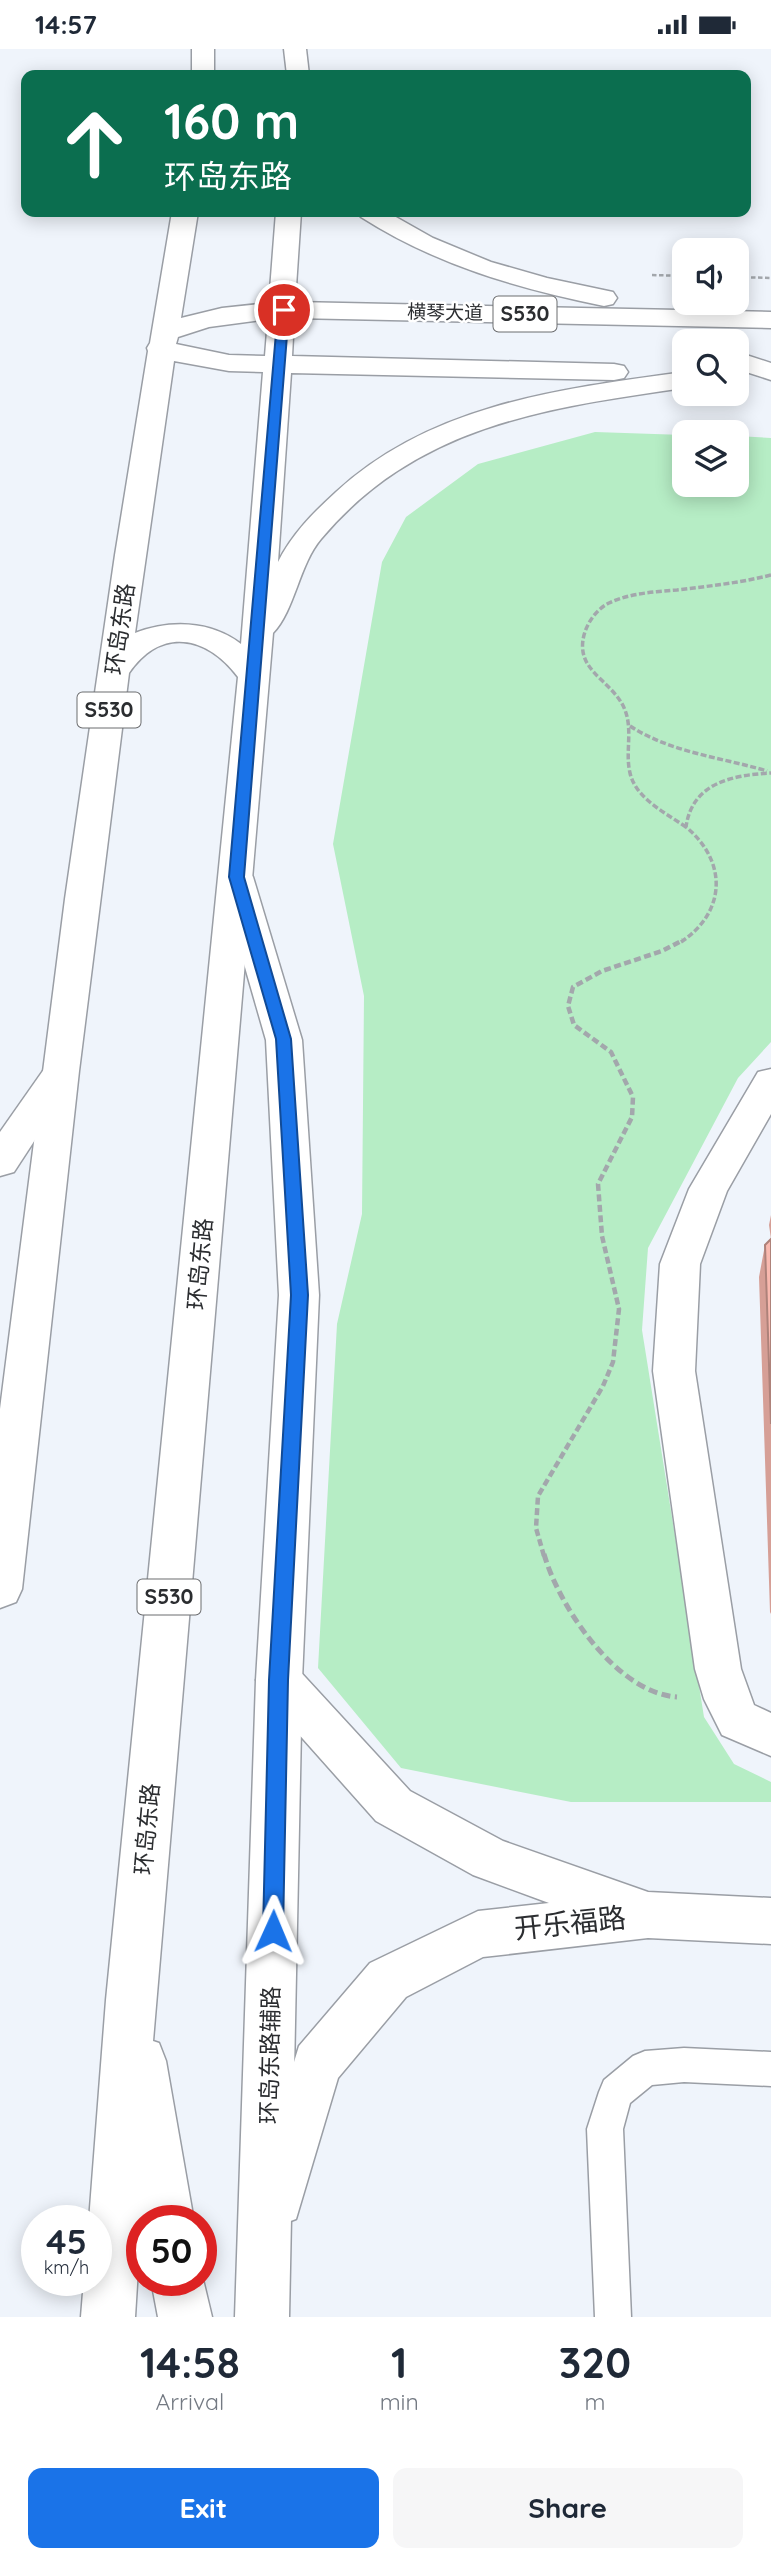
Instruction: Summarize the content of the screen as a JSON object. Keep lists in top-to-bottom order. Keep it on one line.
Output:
{"streets":{"main road":["横琴大道","S530","环岛东路","开乐福路","环岛东路辅路"]},"crossings":[["横琴大道","环岛东路"],["环岛东路","环岛东路辅路"],["开乐福路","环岛东路辅路"]],"page":{"status":"14:57","turn":["160 m","环岛东路"],"speed":"45 km/h","limit":"50","eta":["14:58","Arrival","1","min","320","m"],"buttons":["Exit","Share"]}}
